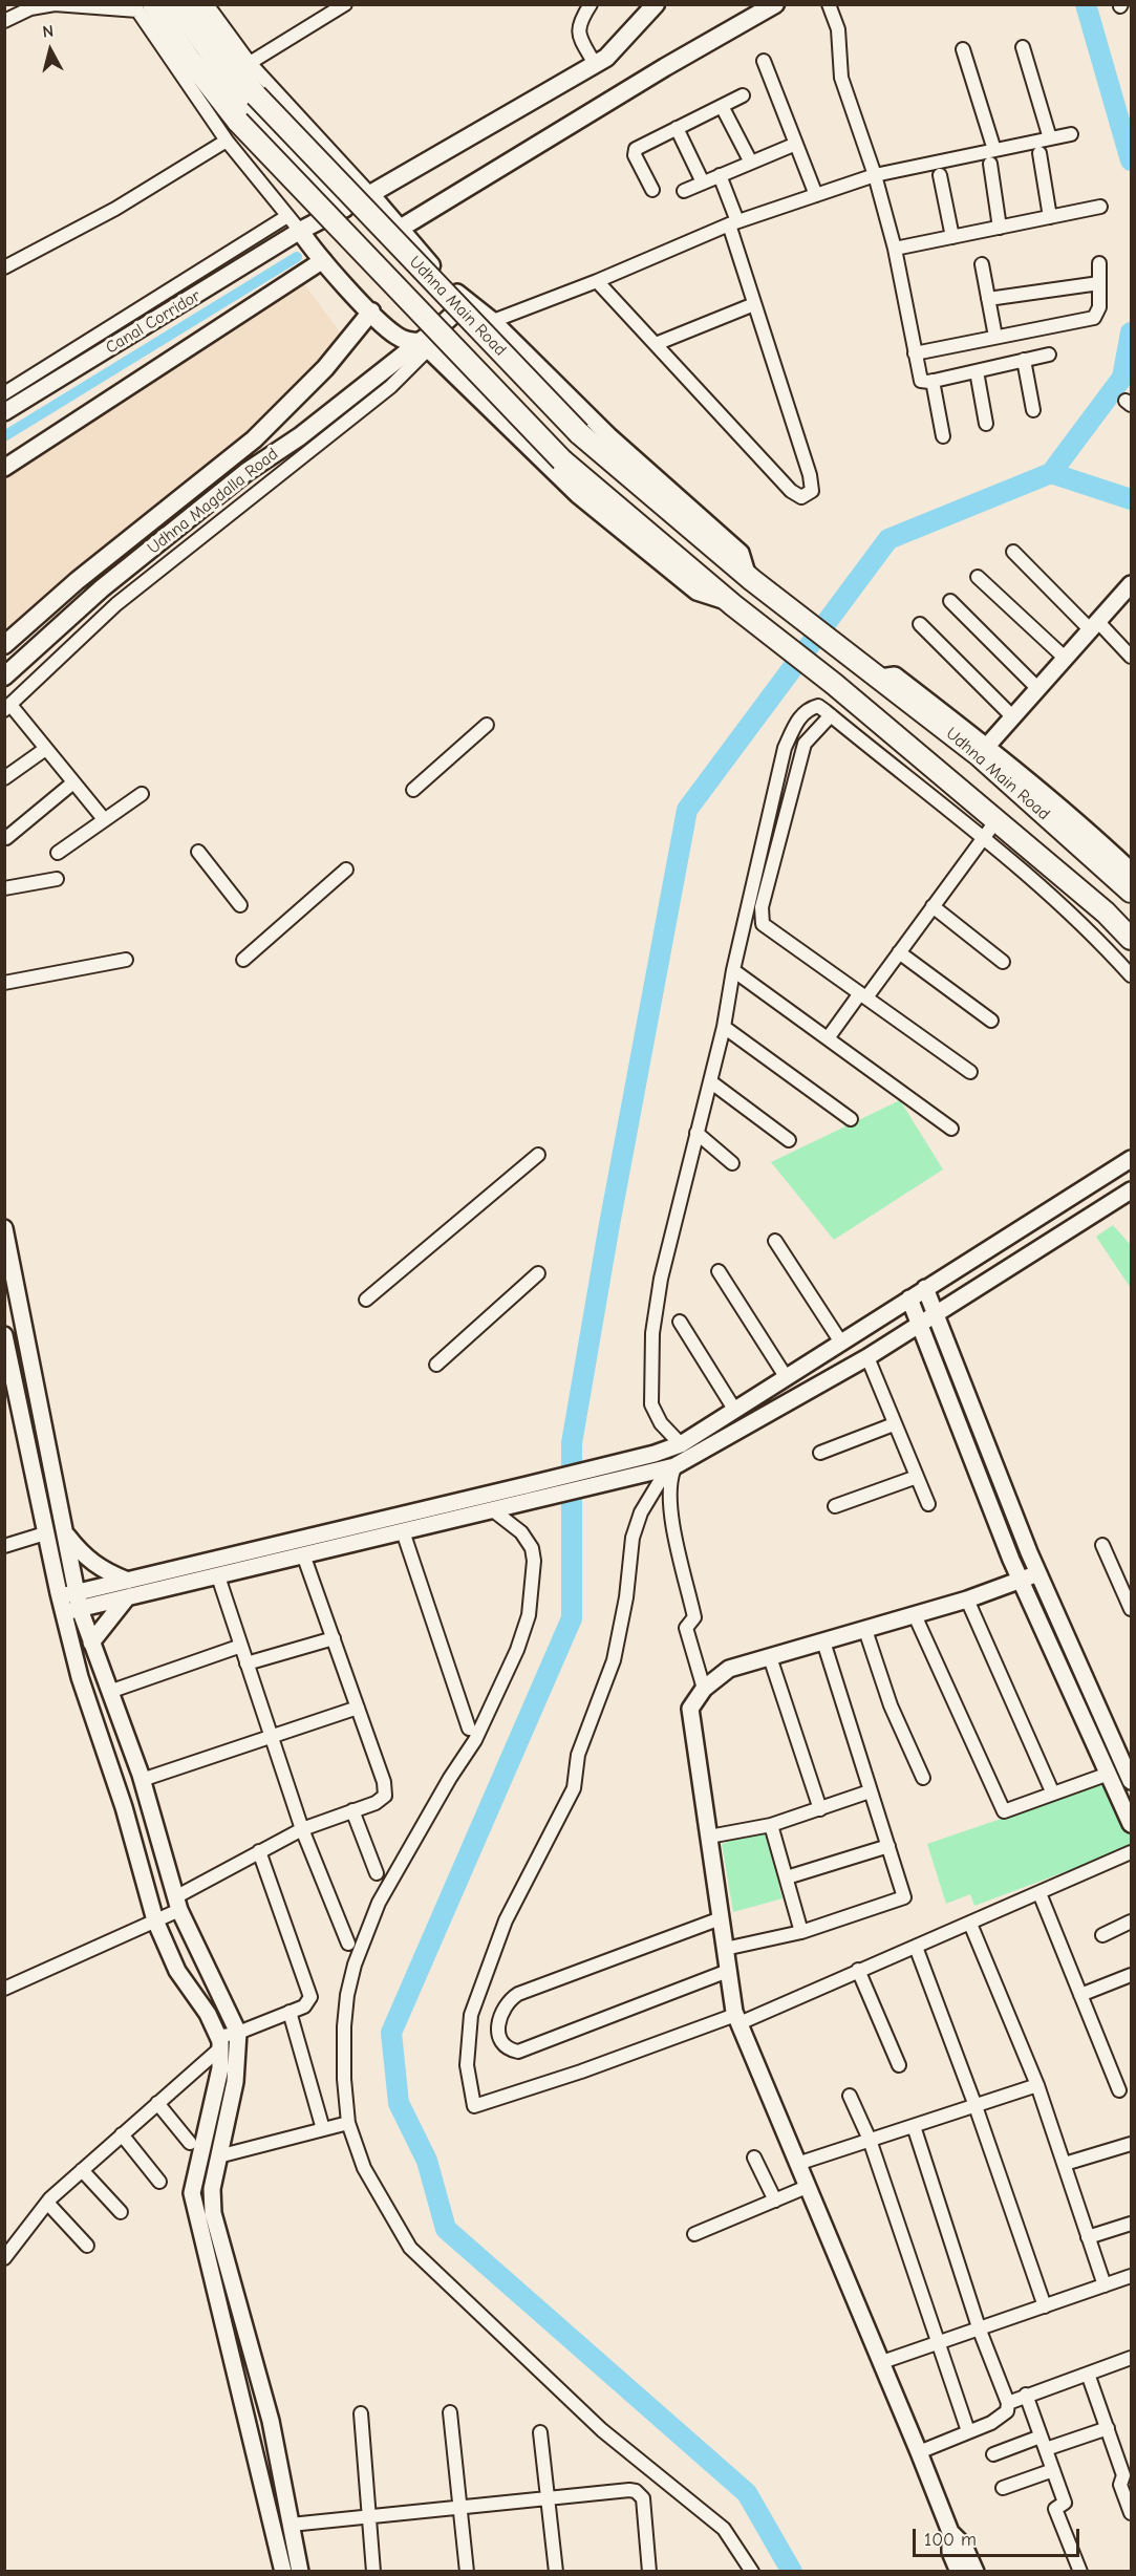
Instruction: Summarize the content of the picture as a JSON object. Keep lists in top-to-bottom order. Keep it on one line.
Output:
{"streets":{"highway":["Udhna Main Road"],"main road":["Udhna Magdalla Road"],"street":["Canal Corridor"]},"scale_bar":"100 m","north":"top"}
